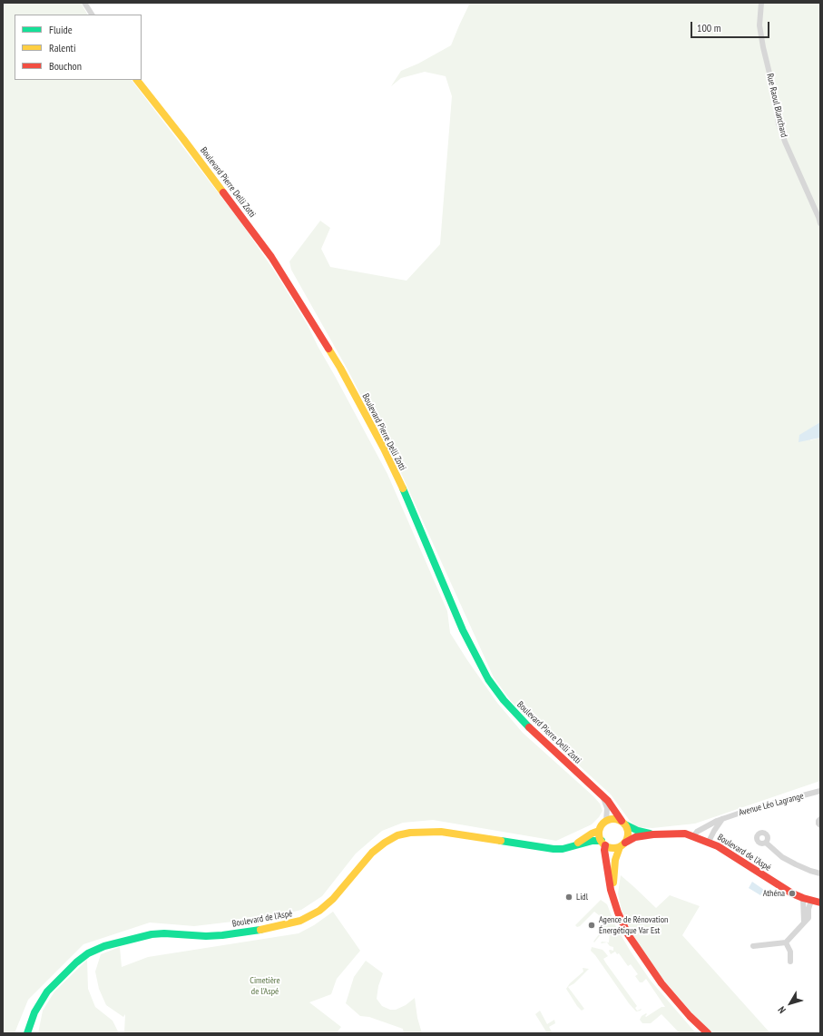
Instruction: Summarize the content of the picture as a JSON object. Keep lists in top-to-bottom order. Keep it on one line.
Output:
{"streets":{"street":["Rue Raoul Blanchard","Boulevard Pierre Delli Zotti","Avenue Léo Lagrange","Boulevard de l'Aspé"]},"crossings":[["Boulevard Pierre Delli Zotti","Boulevard de l'Aspé"],["Avenue Léo Lagrange","Boulevard de l'Aspé"]],"parks":["Cimetière de l'Aspé"],"places":["Athéna","Lidl","Agence de Rénovation Énergétique Var Est"],"legend":["Fluide","Ralenti","Bouchon"],"scale_bar":"100 m","north":"bottom left"}
